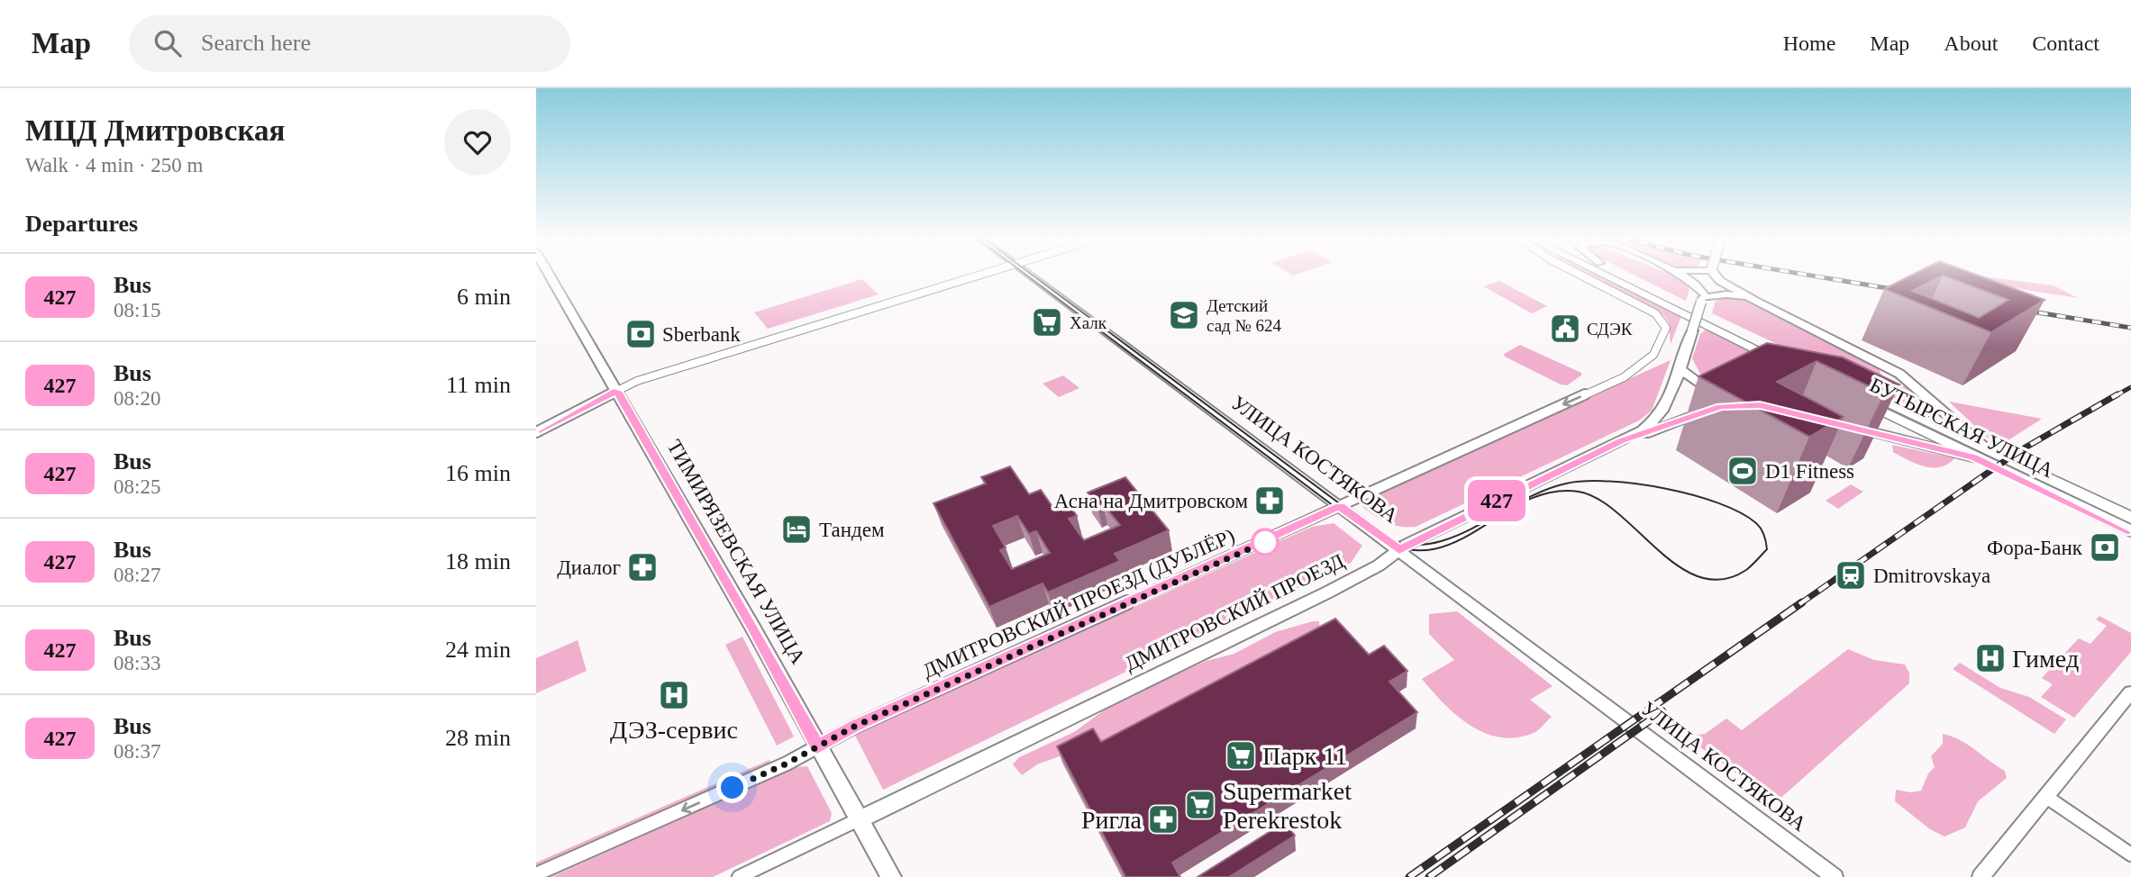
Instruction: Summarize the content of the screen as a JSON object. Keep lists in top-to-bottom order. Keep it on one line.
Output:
{"streets":{"main road":["БУТЫРСКАЯ УЛИЦА","ТИМИРЯЗЕВСКАЯ УЛИЦА","ДМИТРОВСКИЙ ПРОЕЗД"],"street":["УЛИЦА КОСТЯКОВА","ДМИТРОВСКИЙ ПРОЕЗД (ДУБЛЁР)"]},"crossings":[["УЛИЦА КОСТЯКОВА","ДМИТРОВСКИЙ ПРОЕЗД (ДУБЛЁР)"],["УЛИЦА КОСТЯКОВА","ДМИТРОВСКИЙ ПРОЕЗД"],["ТИМИРЯЗЕВСКАЯ УЛИЦА","ДМИТРОВСКИЙ ПРОЕЗД (ДУБЛЁР)"],["ТИМИРЯЗЕВСКАЯ УЛИЦА","ДМИТРОВСКИЙ ПРОЕЗД"]],"one_way":["ДМИТРОВСКИЙ ПРОЕЗД (ДУБЛЁР)"],"places":{"school or university":["Детский сад № 624"],"supermarket":["Халк","Парк 11","Supermarket Perekrestok"],"public building":["СДЭК"],"bank":["Sberbank","Фора-Банк"],"sports":["D1 Fitness"],"pharmacy":["Асна на Дмитровском","Диалог","Ригла"],"hotel":["Тандем"],"station":["Dmitrovskaya"],"hospital":["Гимед","ДЭЗ-сервис"]},"lines":["bus line 427"],"page":{"header":"Map","search":"Search here","nav":["Home","Map","About","Contact"],"heading":[["МЦД Дмитровская","Walk · 4 min · 250 m"],"Departures"],"on_map":"427","list":[{"mark":"427","name":"Bus","note":"08:15","value":"6 min"},{"mark":"427","name":"Bus","note":"08:20","value":"11 min"},{"mark":"427","name":"Bus","note":"08:25","value":"16 min"},{"mark":"427","name":"Bus","note":"08:27","value":"18 min"},{"mark":"427","name":"Bus","note":"08:33","value":"24 min"},{"mark":"427","name":"Bus","note":"08:37","value":"28 min"}]}}
